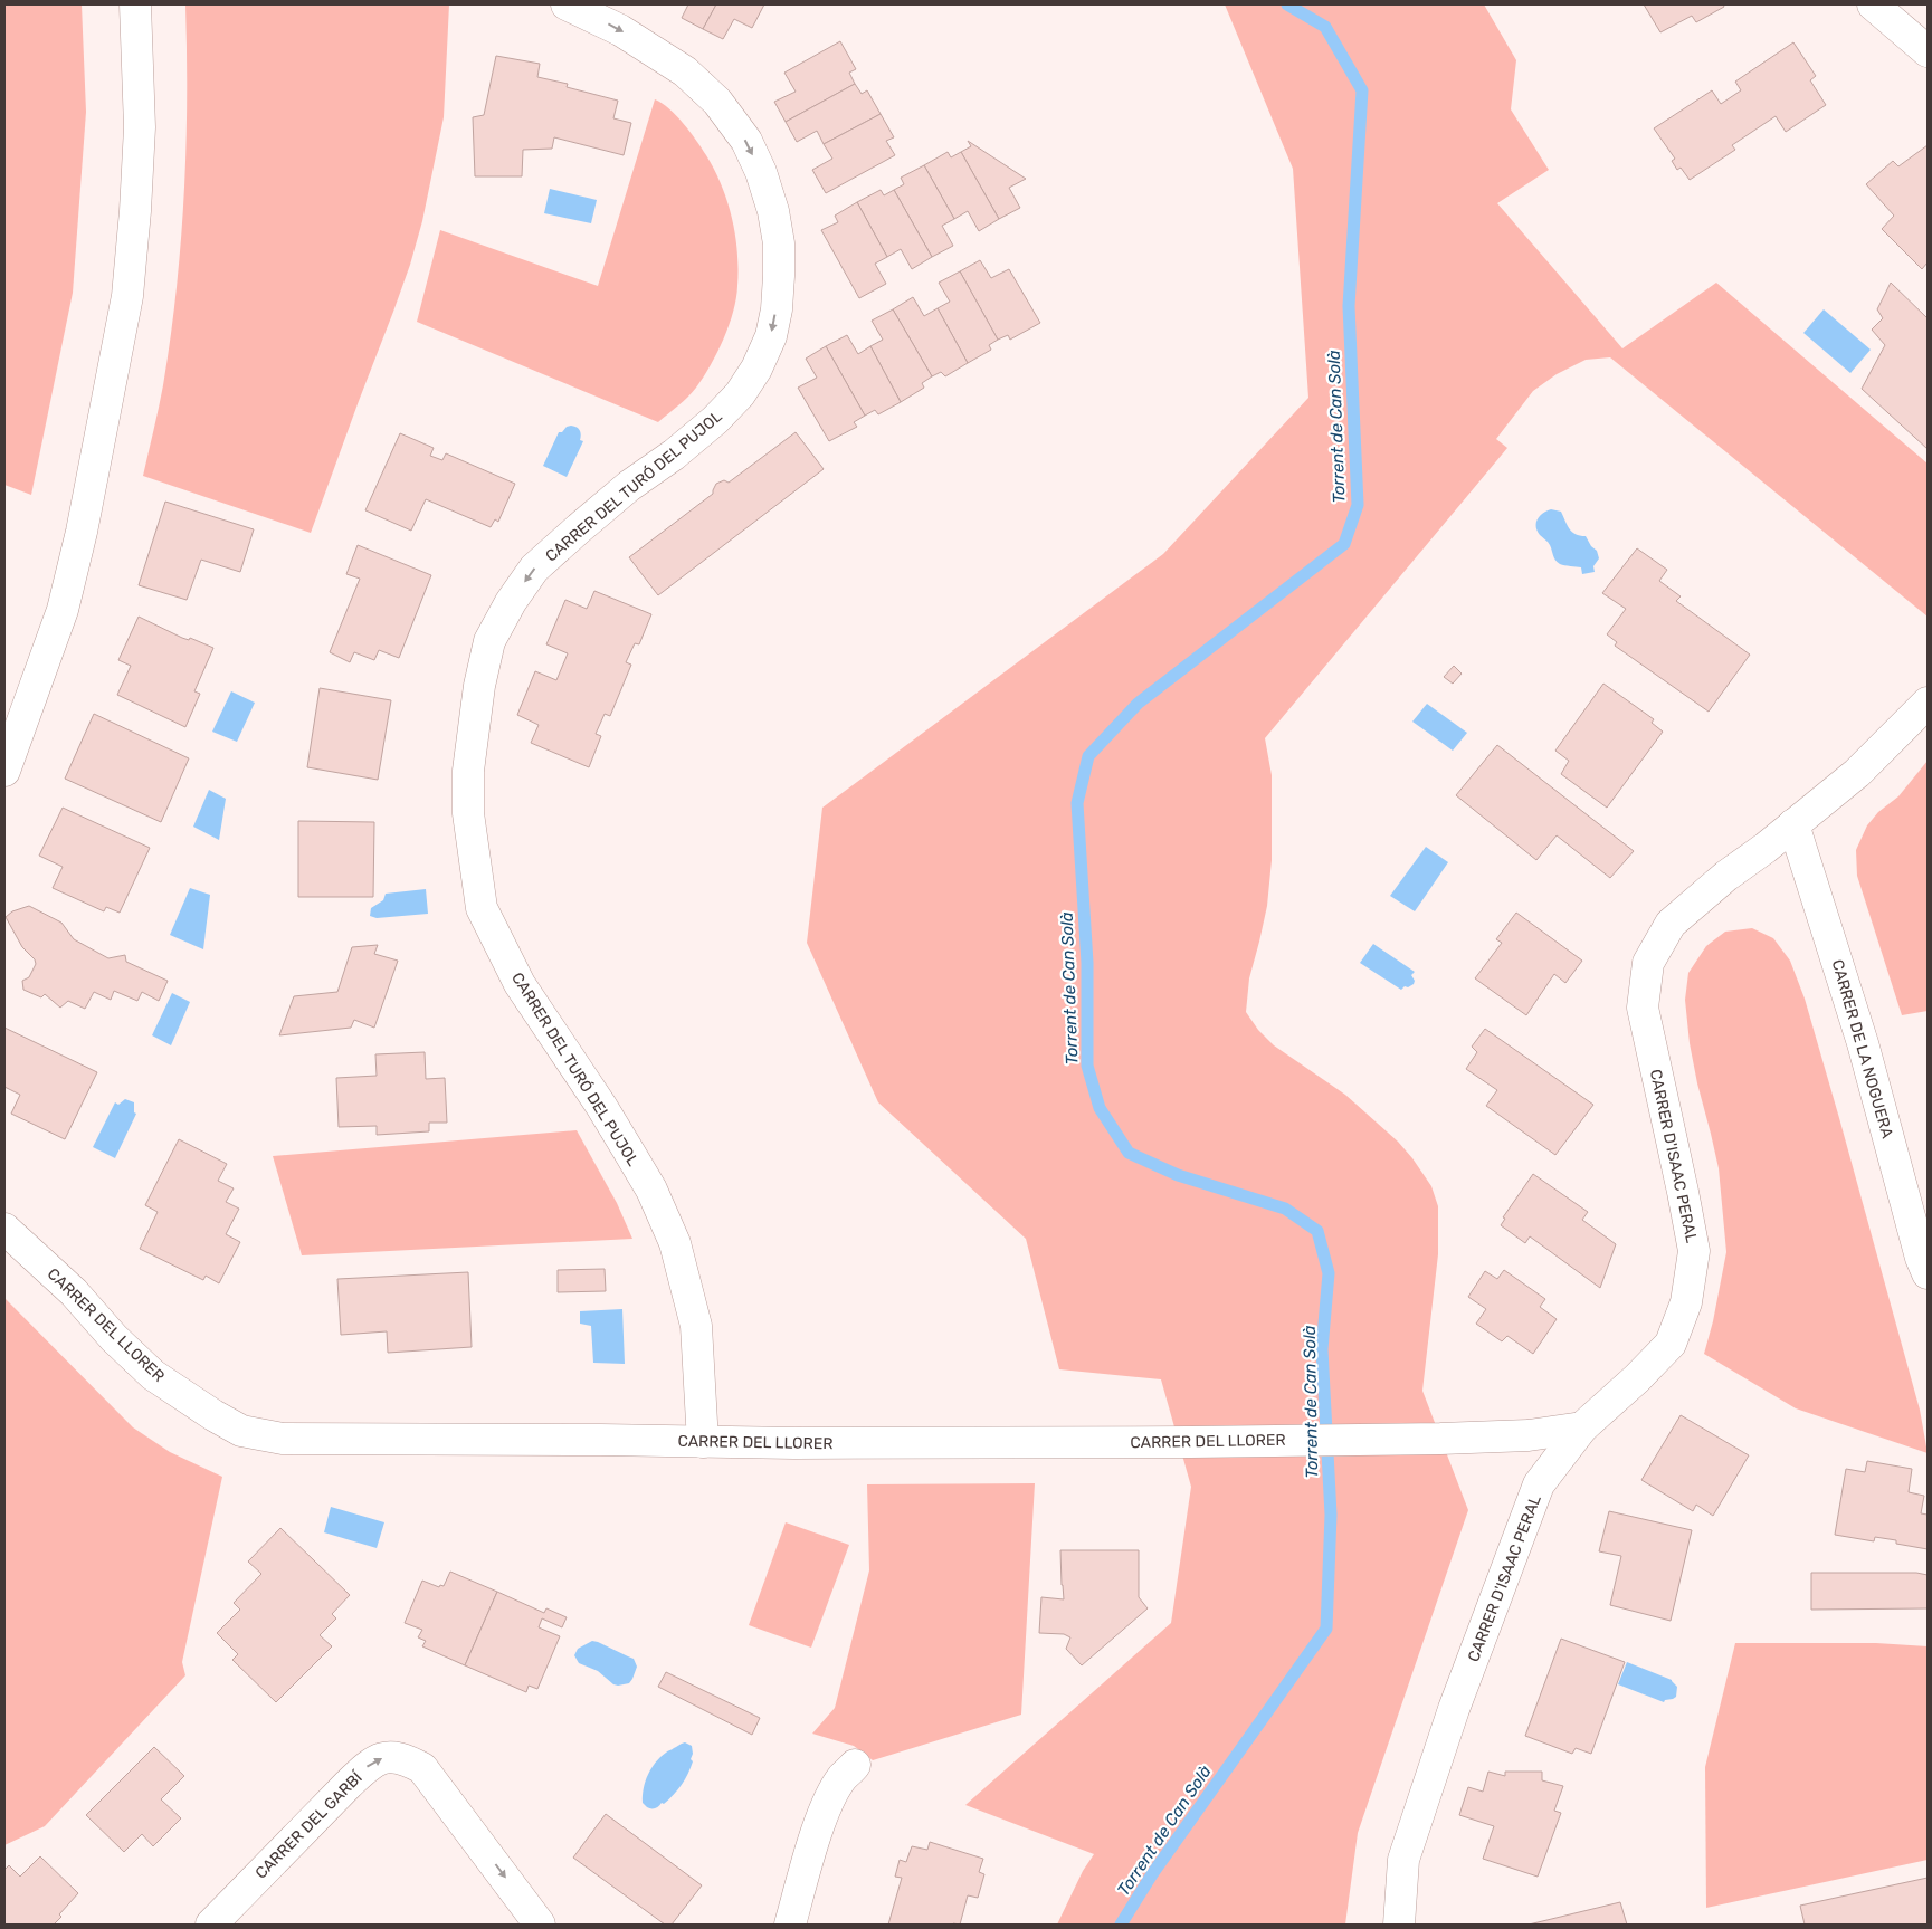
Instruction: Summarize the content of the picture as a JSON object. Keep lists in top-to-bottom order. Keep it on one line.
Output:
{"streets":{"street":["CARRER DEL TURÓ DEL PUJOL","CARRER DE LA NOGUERA","CARRER D'ISAAC PERAL","CARRER DEL LLORER","CARRER DEL GARBÍ"]},"crossings":[["CARRER DEL TURÓ DEL PUJOL","CARRER DEL LLORER"],["CARRER DE LA NOGUERA","CARRER D'ISAAC PERAL"],["CARRER D'ISAAC PERAL","CARRER DEL LLORER"]],"one_way":["CARRER DEL TURÓ DEL PUJOL"],"water":["Torrent de Can Solà"]}
